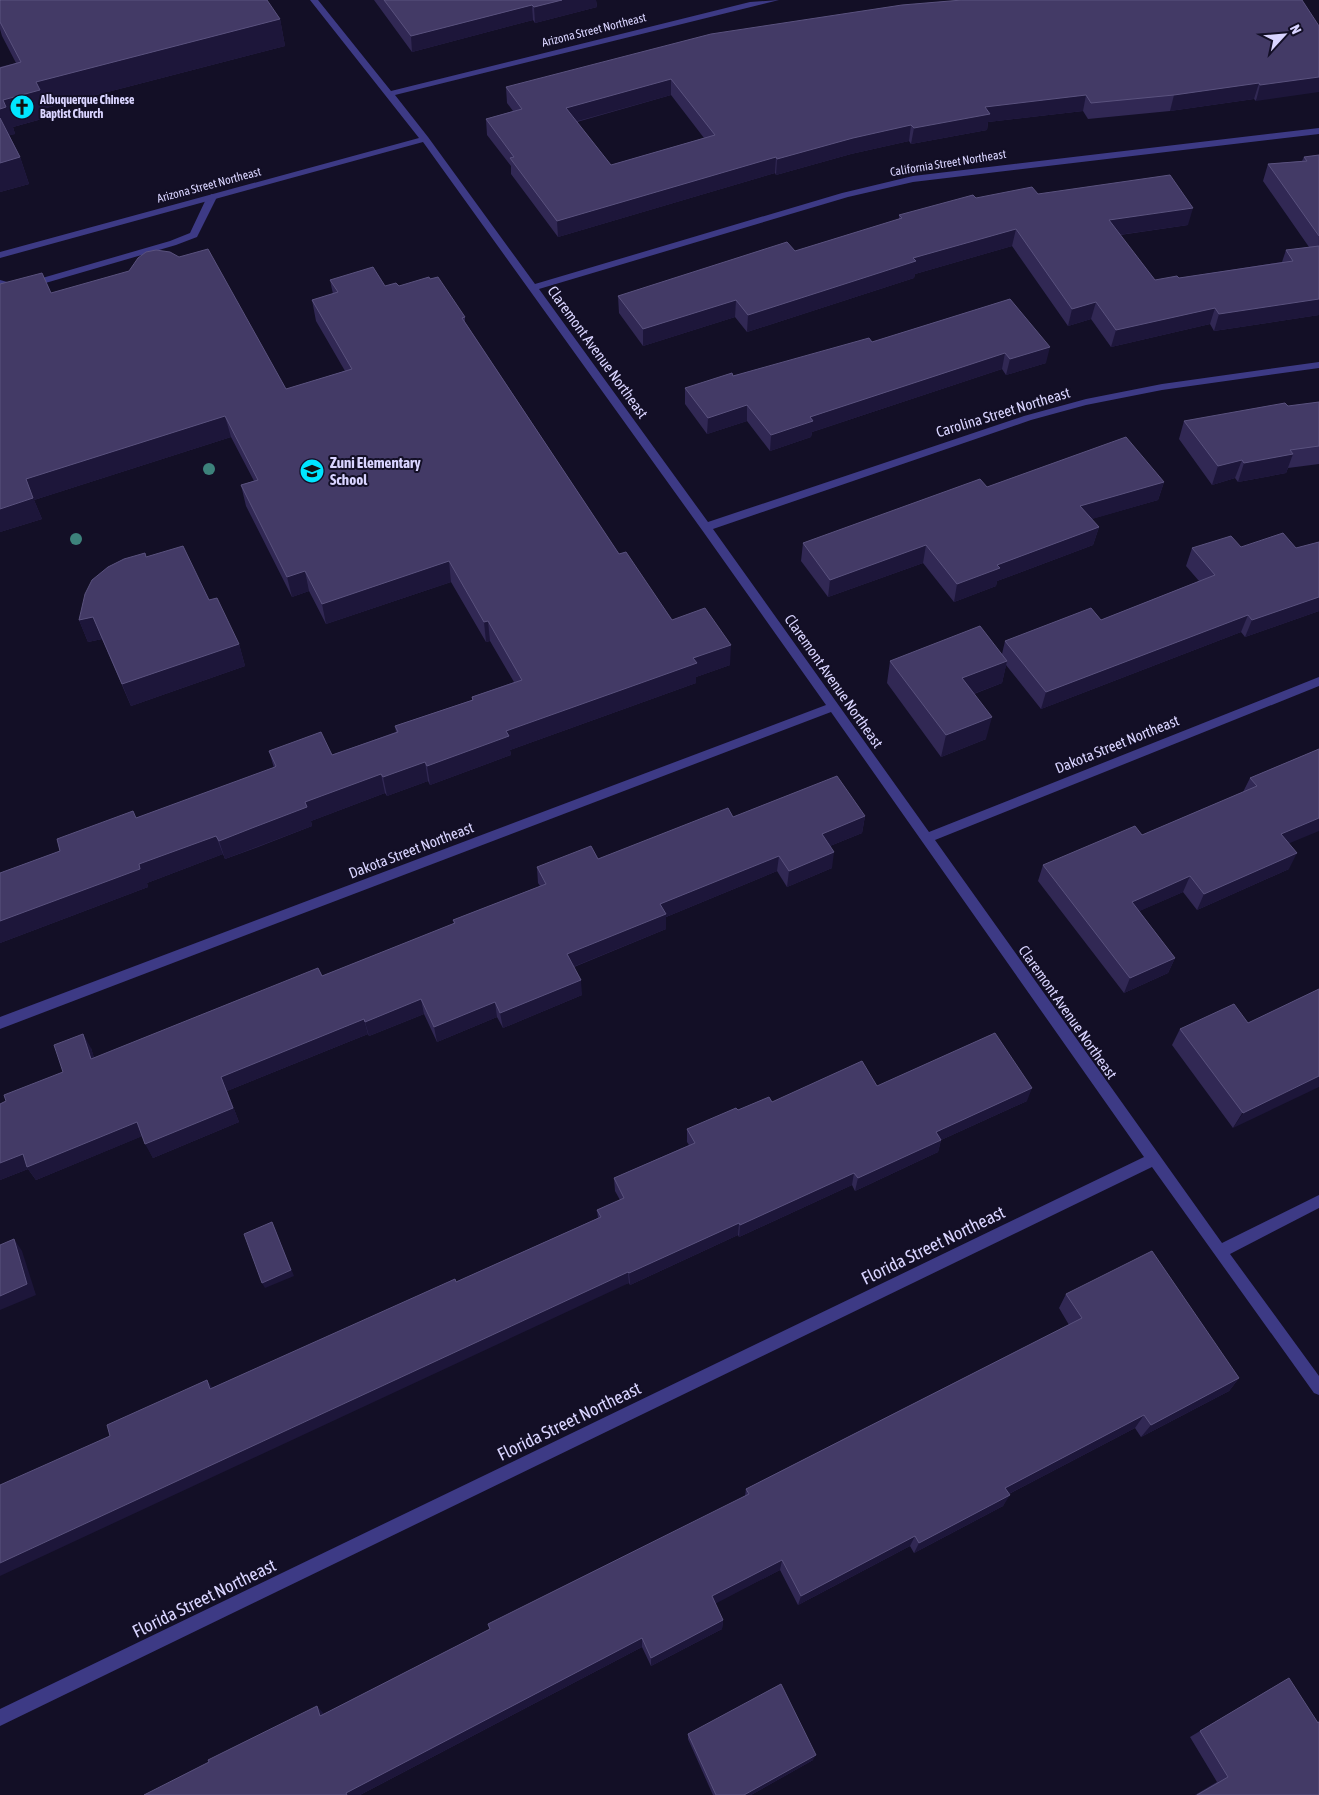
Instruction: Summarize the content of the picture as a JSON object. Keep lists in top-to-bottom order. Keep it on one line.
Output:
{"streets":{"street":["Arizona Street Northeast","California Street Northeast","Claremont Avenue Northeast","Carolina Street Northeast","Dakota Street Northeast","Florida Street Northeast"]},"crossings":[["Arizona Street Northeast","Claremont Avenue Northeast"],["California Street Northeast","Claremont Avenue Northeast"],["Claremont Avenue Northeast","Carolina Street Northeast"],["Claremont Avenue Northeast","Dakota Street Northeast"],["Claremont Avenue Northeast","Florida Street Northeast"]],"places":{"church":["Albuquerque Chinese Baptist Church"],"school or university":["Zuni Elementary School"]},"north":"top right"}
